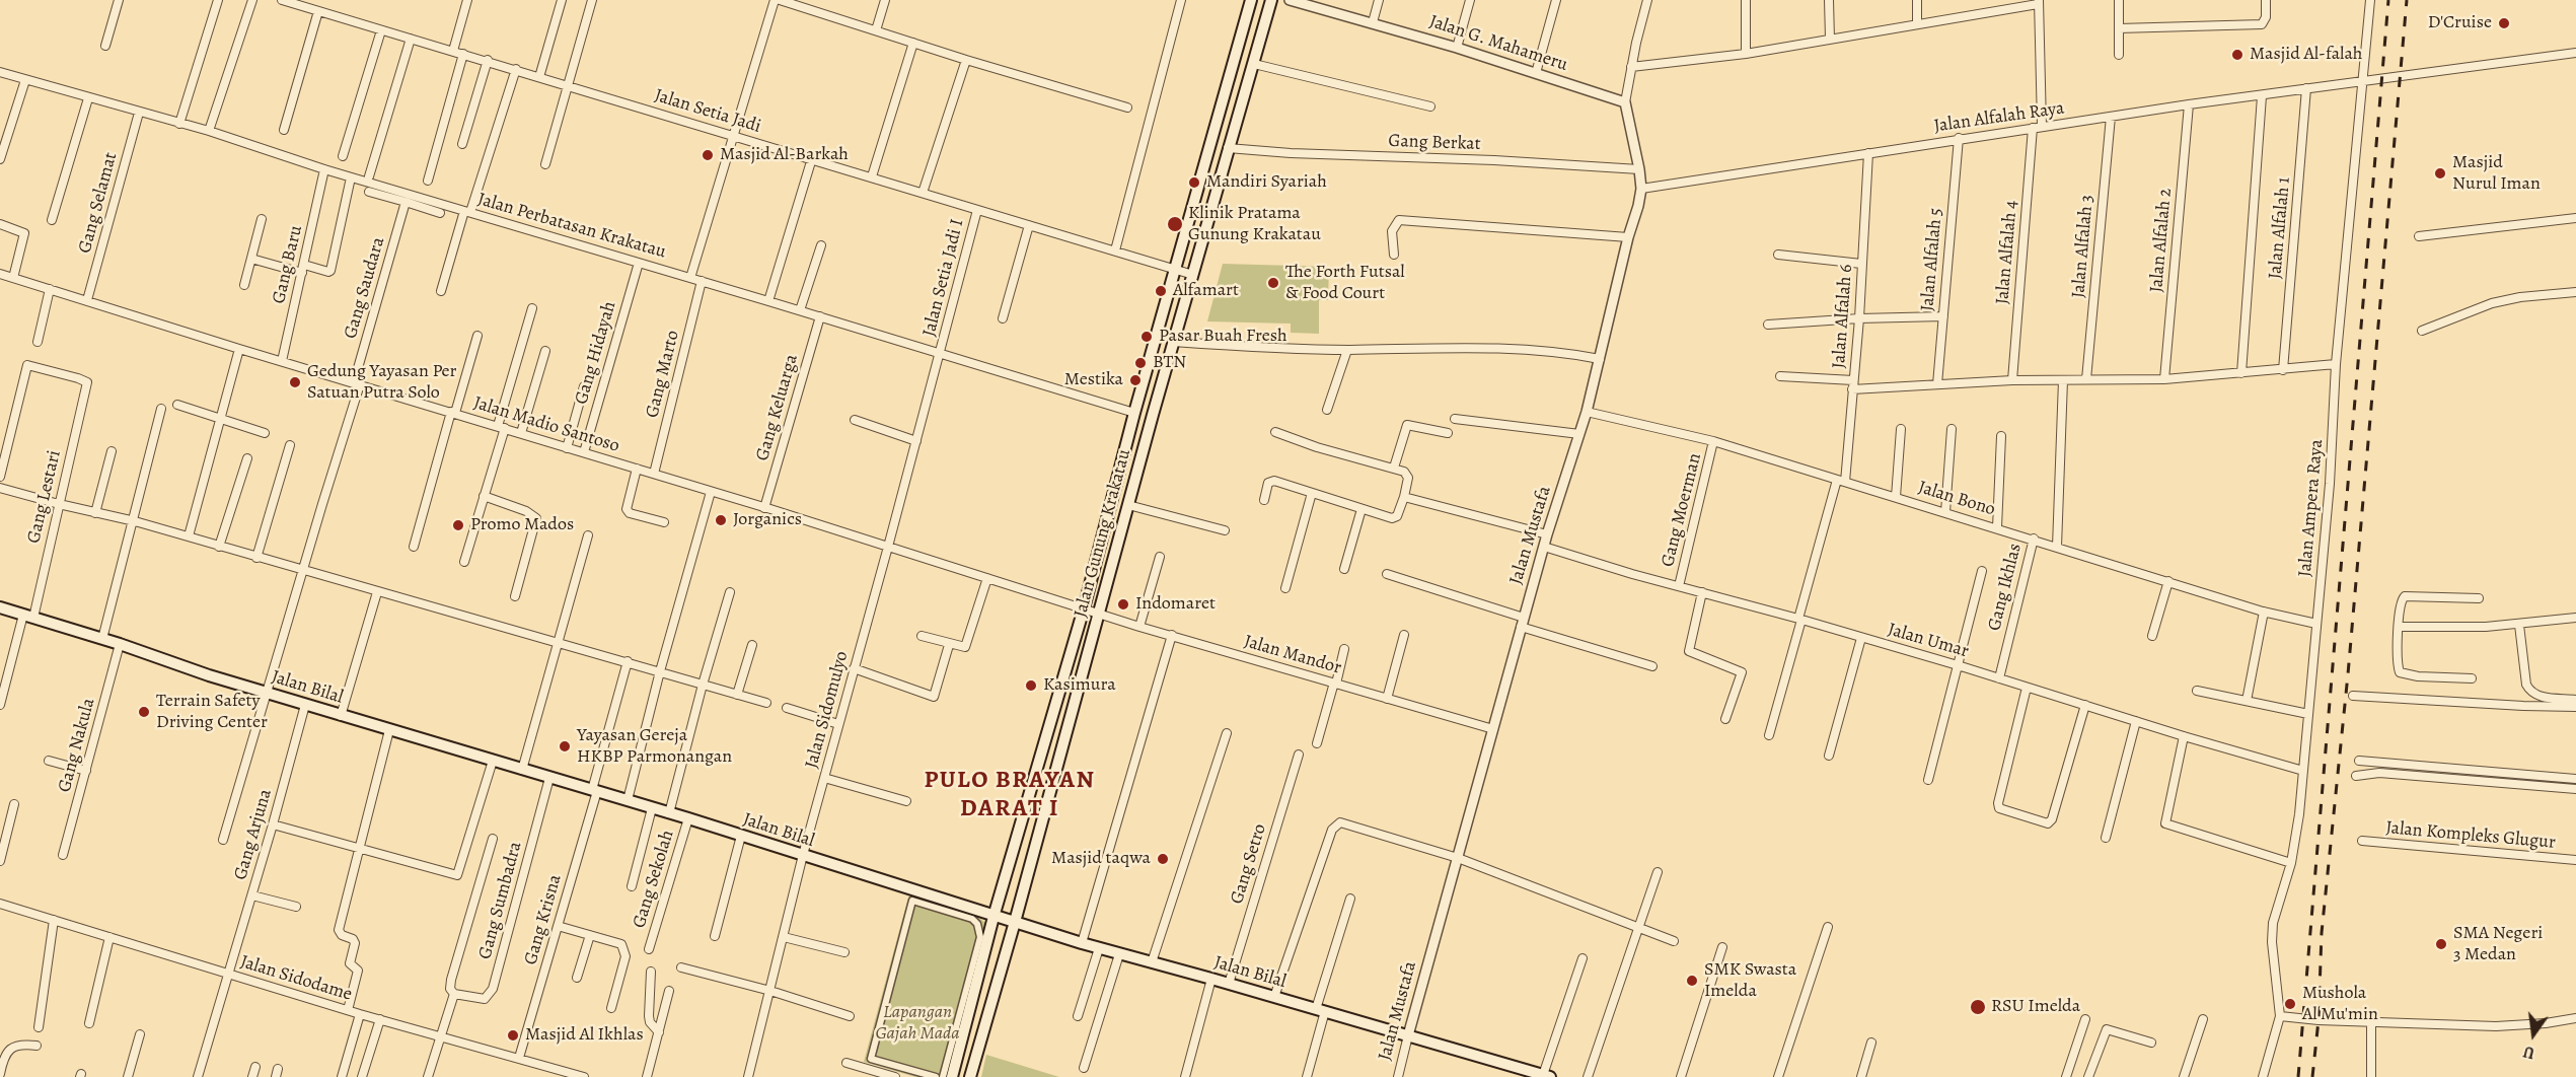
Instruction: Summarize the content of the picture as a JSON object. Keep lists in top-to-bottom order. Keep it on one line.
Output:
{"streets":{"main road":["Jalan Gunung Krakatau","Jalan Bilal"],"street":["Jalan G. Mahameru","Jalan Setia Jadi","Jalan Alfalah Raya","Gang Berkat","Gang Selamat","Jalan Perbatasan Krakatau","Jalan Alfalah 1","Jalan Alfalah 2","Jalan Alfalah 3","Jalan Alfalah 4","Jalan Alfalah 5","Gang Baru","Jalan Setia Jadi I","Gang Saudara","Jalan Alfalah 6","Gang Hidayah","Gang Marto","Gang Keluarga","Jalan Madio Santoso","Gang Lestari","Jalan Bono","Jalan Ampera Raya","Gang Moerman","Jalan Mustafa","Gang Ikhlas","Jalan Umar","Jalan Mandor","Jalan Sidomulyo","Gang Nakula","Gang Arjuna","Jalan Kompleks Glugur","Gang Setro","Gang Sekolah","Gang Sumbadra","Gang Krisna","Jalan Sidodame"]},"crossings":[["Jalan G. Mahameru","Jalan Mustafa"],["Jalan Setia Jadi","Jalan Setia Jadi I"],["Jalan Setia Jadi","Jalan Gunung Krakatau"],["Jalan Alfalah Raya","Jalan Alfalah 1"],["Jalan Alfalah Raya","Jalan Alfalah 2"],["Jalan Alfalah Raya","Jalan Alfalah 3"],["Jalan Alfalah Raya","Jalan Alfalah 4"],["Jalan Alfalah Raya","Jalan Alfalah 5"],["Jalan Alfalah Raya","Jalan Alfalah 6"],["Jalan Alfalah Raya","Jalan Ampera Raya"],["Jalan Alfalah Raya","Jalan Mustafa"],["Gang Berkat","Jalan Gunung Krakatau"],["Gang Berkat","Jalan Mustafa"],["Gang Selamat","Jalan Perbatasan Krakatau"],["Gang Selamat","Jalan Madio Santoso"],["Jalan Perbatasan Krakatau","Gang Baru"],["Jalan Perbatasan Krakatau","Jalan Setia Jadi I"],["Jalan Perbatasan Krakatau","Gang Hidayah"],["Jalan Perbatasan Krakatau","Gang Marto"],["Jalan Perbatasan Krakatau","Gang Keluarga"],["Jalan Perbatasan Krakatau","Jalan Gunung Krakatau"],["Jalan Perbatasan Krakatau","Jalan Sidomulyo"],["Gang Baru","Jalan Madio Santoso"],["Jalan Setia Jadi I","Jalan Sidomulyo"],["Gang Saudara","Jalan Madio Santoso"],["Gang Saudara","Jalan Bilal"],["Jalan Alfalah 6","Jalan Bono"],["Jalan Alfalah 6","Jalan Umar"],["Gang Hidayah","Jalan Madio Santoso"],["Gang Marto","Jalan Madio Santoso"],["Gang Keluarga","Jalan Madio Santoso"],["Jalan Madio Santoso","Jalan Gunung Krakatau"],["Jalan Madio Santoso","Jalan Mandor"],["Jalan Madio Santoso","Jalan Sidomulyo"],["Gang Lestari","Jalan Bilal"],["Jalan Bono","Jalan Ampera Raya"],["Jalan Bono","Gang Moerman"],["Jalan Bono","Jalan Mustafa"],["Jalan Bono","Gang Ikhlas"],["Jalan Ampera Raya","Jalan Umar"],["Gang Moerman","Jalan Umar"],["Jalan Gunung Krakatau","Jalan Mandor"],["Jalan Gunung Krakatau","Jalan Bilal"],["Jalan Mustafa","Jalan Umar"],["Jalan Mustafa","Jalan Mandor"],["Jalan Mustafa","Jalan Bilal"],["Gang Ikhlas","Jalan Umar"],["Jalan Bilal","Jalan Sidomulyo"],["Jalan Bilal","Gang Nakula"],["Jalan Bilal","Gang Arjuna"],["Jalan Bilal","Gang Setro"],["Jalan Bilal","Gang Sekolah"],["Jalan Bilal","Gang Sumbadra"],["Jalan Bilal","Gang Krisna"],["Gang Arjuna","Jalan Sidodame"],["Gang Krisna","Jalan Sidodame"]],"districts":["PULO BRAYAN DARAT I"],"parks":["Lapangan Gajah Mada"],"places":["D'Cruise","Masjid Al-falah","Masjid Al-Barkah","Masjid Nurul Iman","Mandiri Syariah","Klinik Pratama Gunung Krakatau","The Forth Futsal & Food Court","Alfamart","Pasar Buah Fresh","BTN","Mestika","Gedung Yayasan Per Satuan Putra Solo","Jorganics","Promo Mados","Indomaret","Kasimura","Terrain Safety Driving Center","Yayasan Gereja HKBP Parmonangan","Masjid taqwa","SMA Negeri 3 Medan","SMK Swasta Imelda","Mushola Al Mu'min","RSU Imelda","Masjid Al Ikhlas"],"north":"bottom"}
